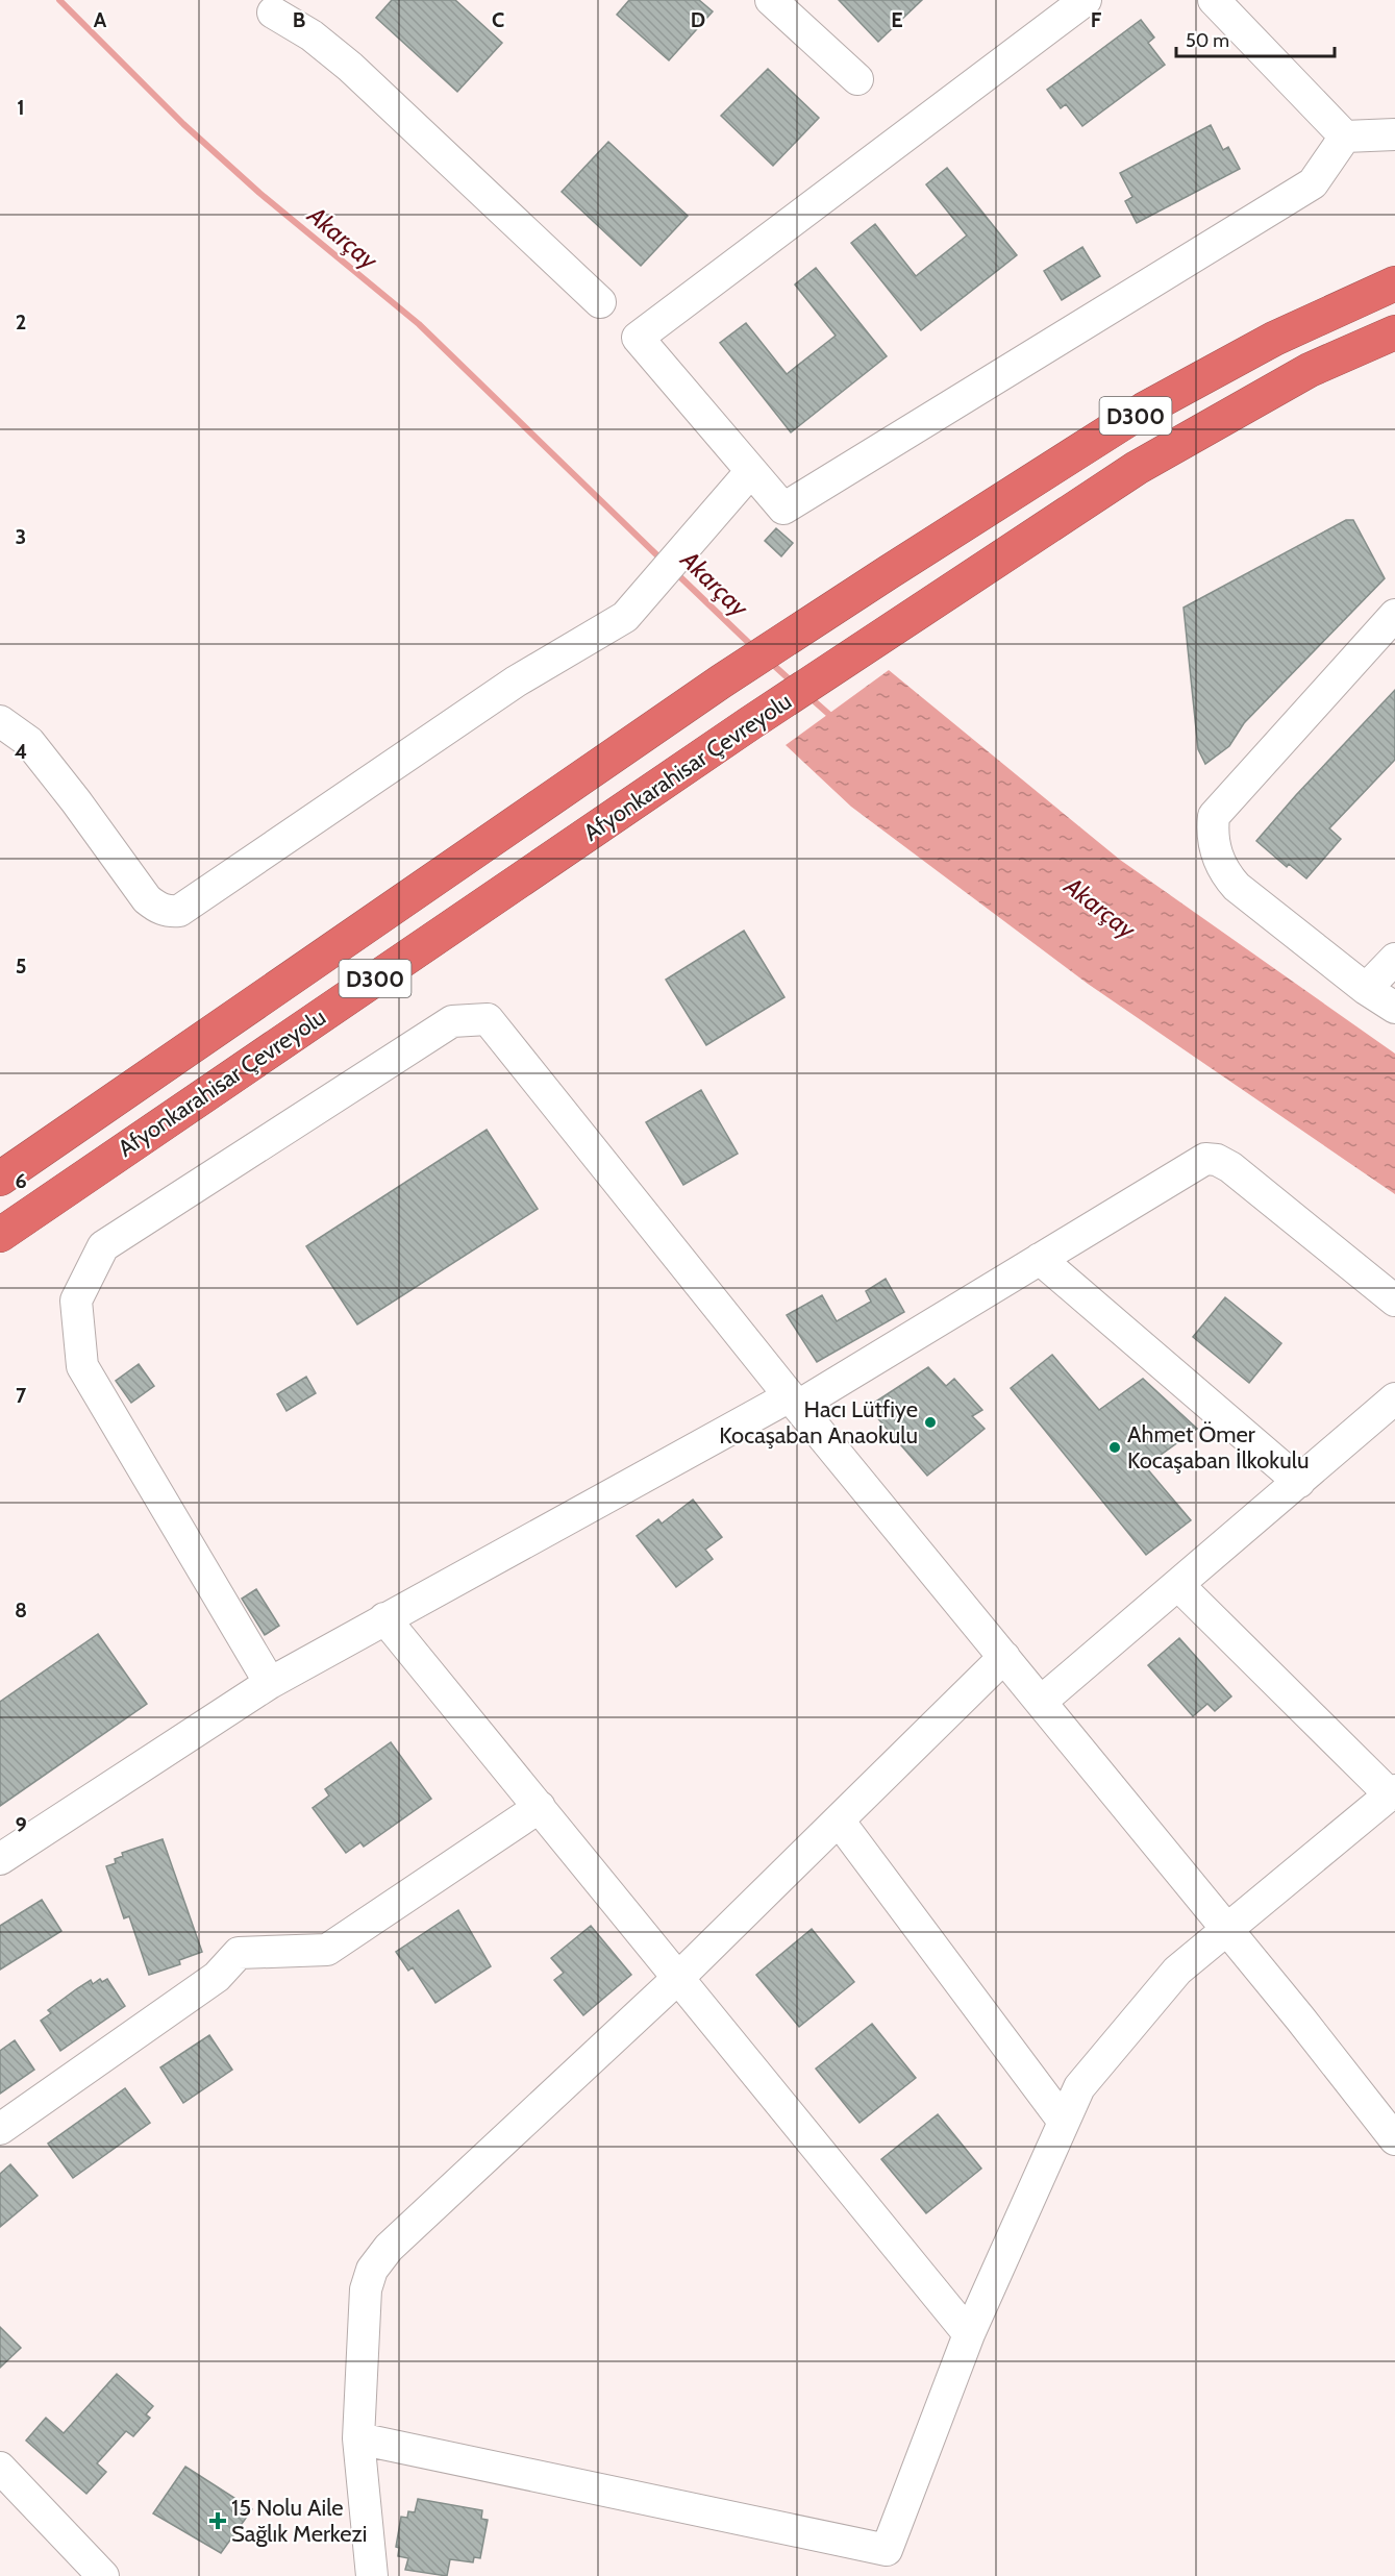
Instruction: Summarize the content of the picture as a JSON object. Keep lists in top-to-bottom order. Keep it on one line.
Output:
{"streets":{"highway":["D300","Afyonkarahisar Çevreyolu"]},"water":["Akarçay"],"places":{"other":["Hacı Lütfiye Kocaşaban Anaokulu","Ahmet Ömer Kocaşaban İlkokulu"],"health":["15 Nolu Aile Sağlık Merkezi"]},"scale_bar":"50 m","grid":{"columns":["A","B","C","D","E","F"],"rows":["1","2","3","4","5","6","7","8","9"]}}
